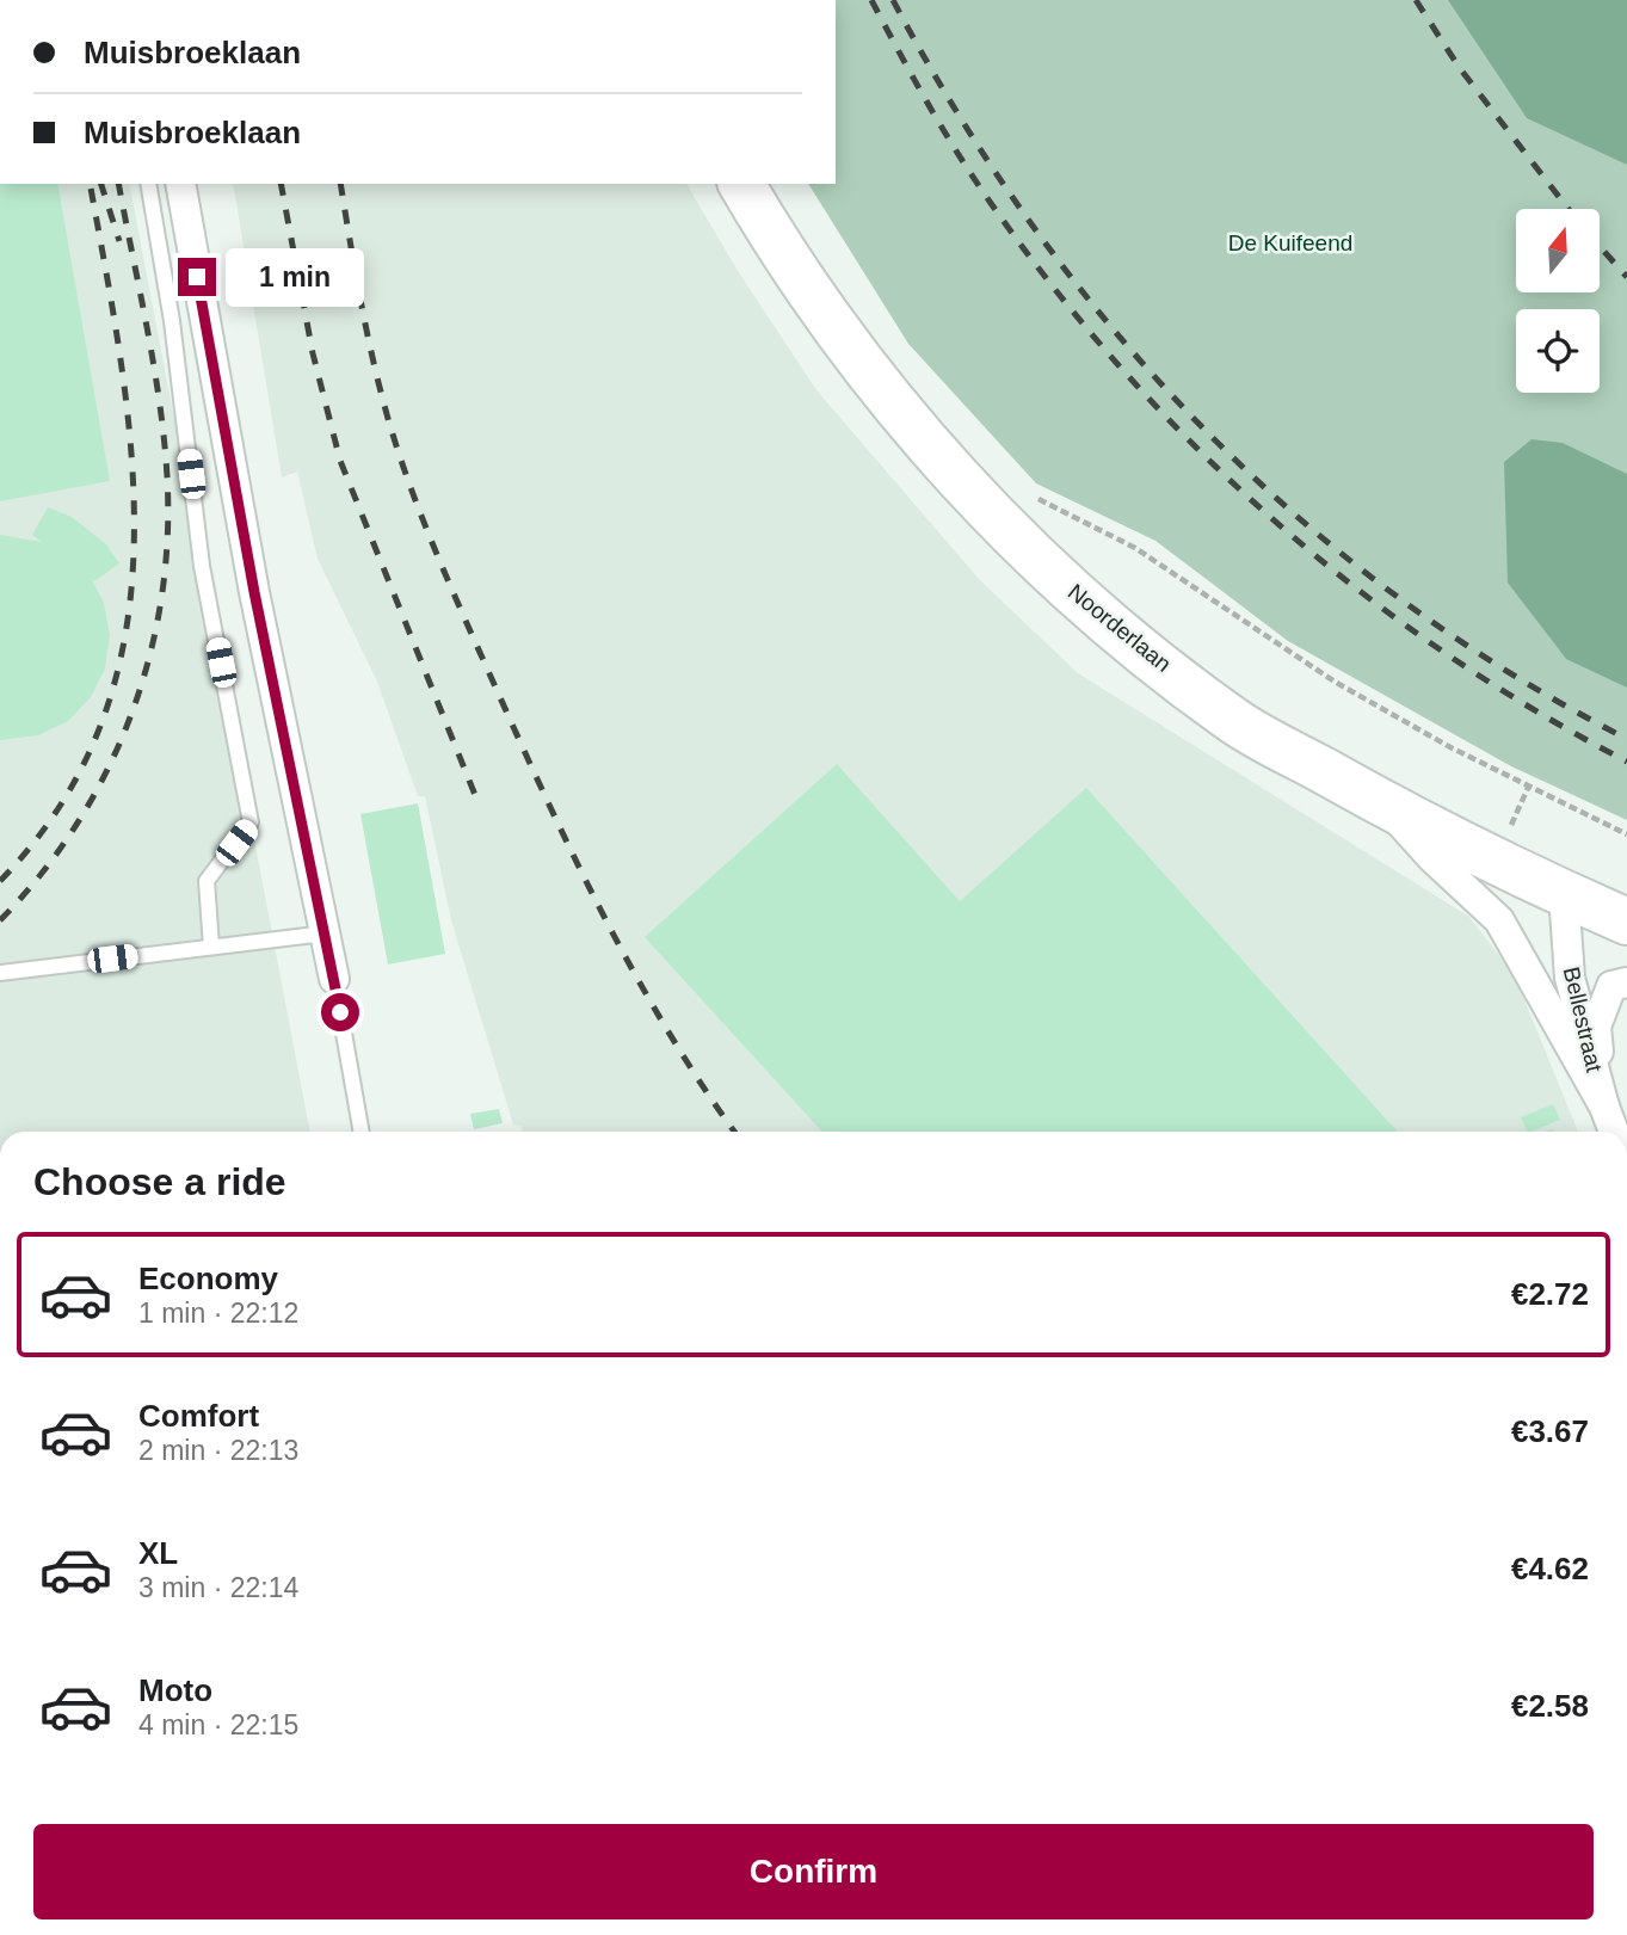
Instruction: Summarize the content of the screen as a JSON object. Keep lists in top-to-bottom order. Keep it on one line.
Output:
{"streets":{"main road":["Noorderlaan"],"street":["Bellestraat"]},"crossings":[["Noorderlaan","Bellestraat"]],"parks":["De Kuifeend"],"north":"top","page":{"banner":["Muisbroeklaan","Muisbroeklaan"],"bubble":"1 min","heading":"Choose a ride","list":[{"name":"Economy","note":"1 min · 22:12","value":"€2.72"},{"name":"Comfort","note":"2 min · 22:13","value":"€3.67"},{"name":"XL","note":"3 min · 22:14","value":"€4.62"},{"name":"Moto","note":"4 min · 22:15","value":"€2.58"}],"buttons":"Confirm"}}
